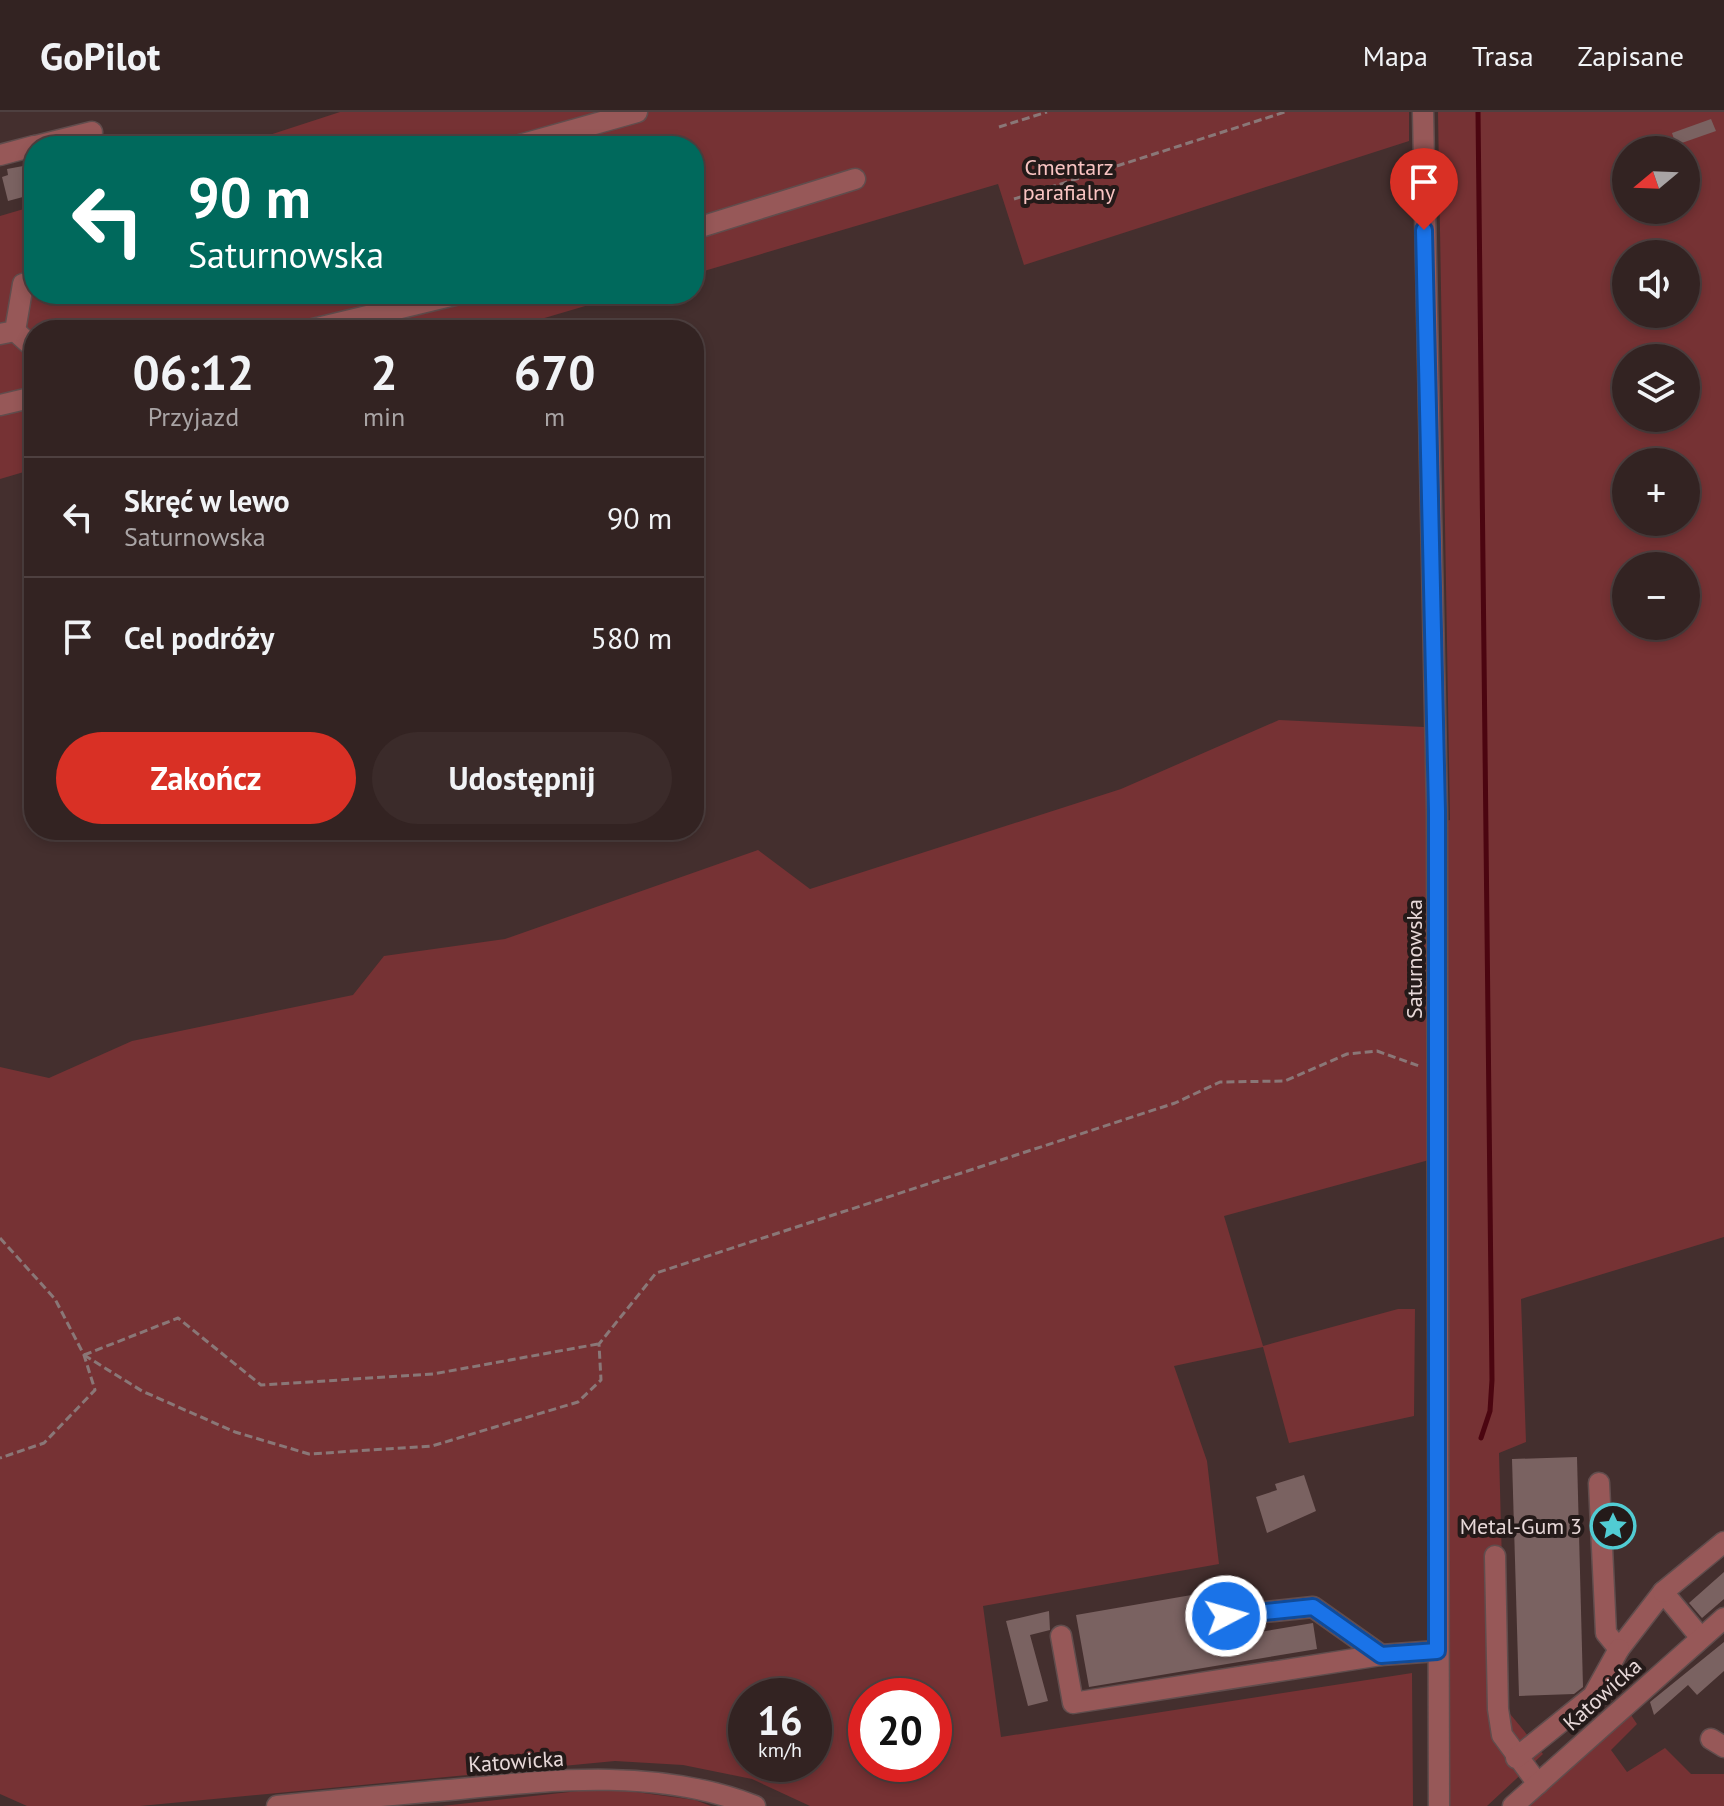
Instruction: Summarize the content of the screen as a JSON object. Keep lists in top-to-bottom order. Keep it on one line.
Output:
{"streets":{"street":["Saturnowska","Katowicka"]},"parks":["Cmentarz parafialny"],"places":{"place":["Metal-Gum 3"]},"north":"left","page":{"header":"GoPilot","nav":["Mapa","Trasa","Zapisane"],"map_buttons":["+","−"],"turn":["90 m","Saturnowska"],"eta":["06:12","Przyjazd","2","min","670","m"],"list":[{"name":"Skręć w lewo","note":"Saturnowska","value":"90 m"},{"name":"Cel podróży","value":"580 m"}],"buttons":["Zakończ","Udostępnij"],"speed":"16 km/h","limit":"20"}}
